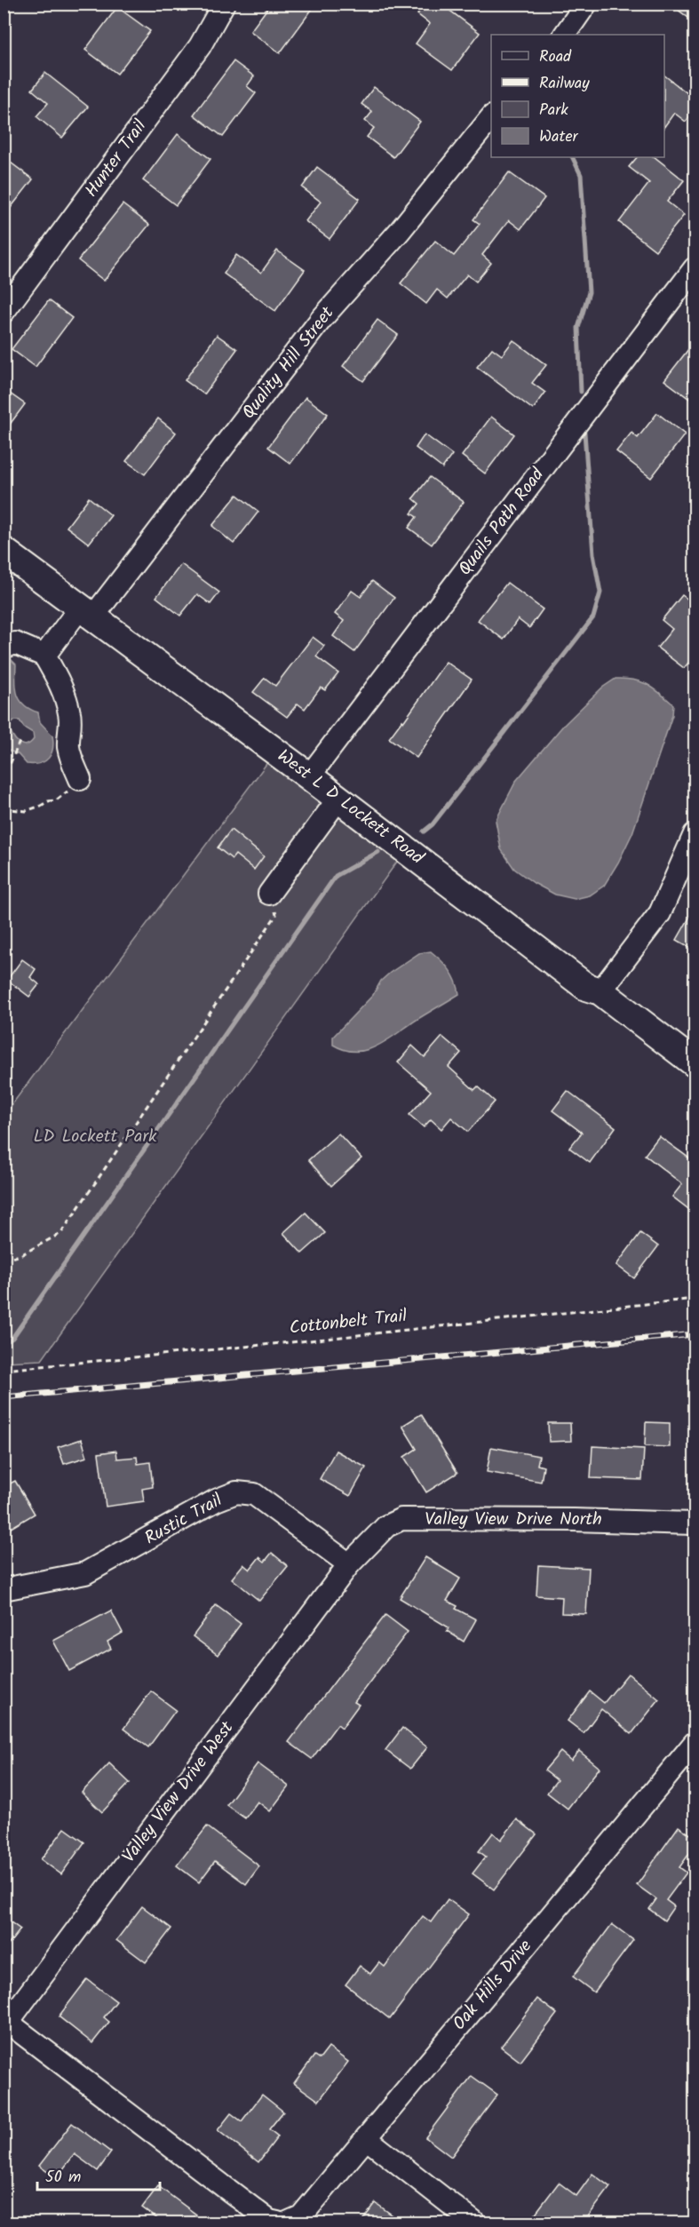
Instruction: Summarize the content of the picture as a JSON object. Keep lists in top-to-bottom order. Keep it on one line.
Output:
{"streets":{"main road":["West L D Lockett Road"],"street":["Hunter Trail","Quality Hill Street","Quails Path Road","Rustic Trail","Valley View Drive North","Valley View Drive West","Oak Hills Drive"],"path":["Cottonbelt Trail"]},"crossings":[["Quality Hill Street","West L D Lockett Road"],["Quails Path Road","West L D Lockett Road"],["Rustic Trail","Valley View Drive North"],["Rustic Trail","Valley View Drive West"],["Valley View Drive North","Valley View Drive West"]],"parks":["LD Lockett Park"],"legend":["Road","Railway","Park","Water"],"scale_bar":"50 m"}
